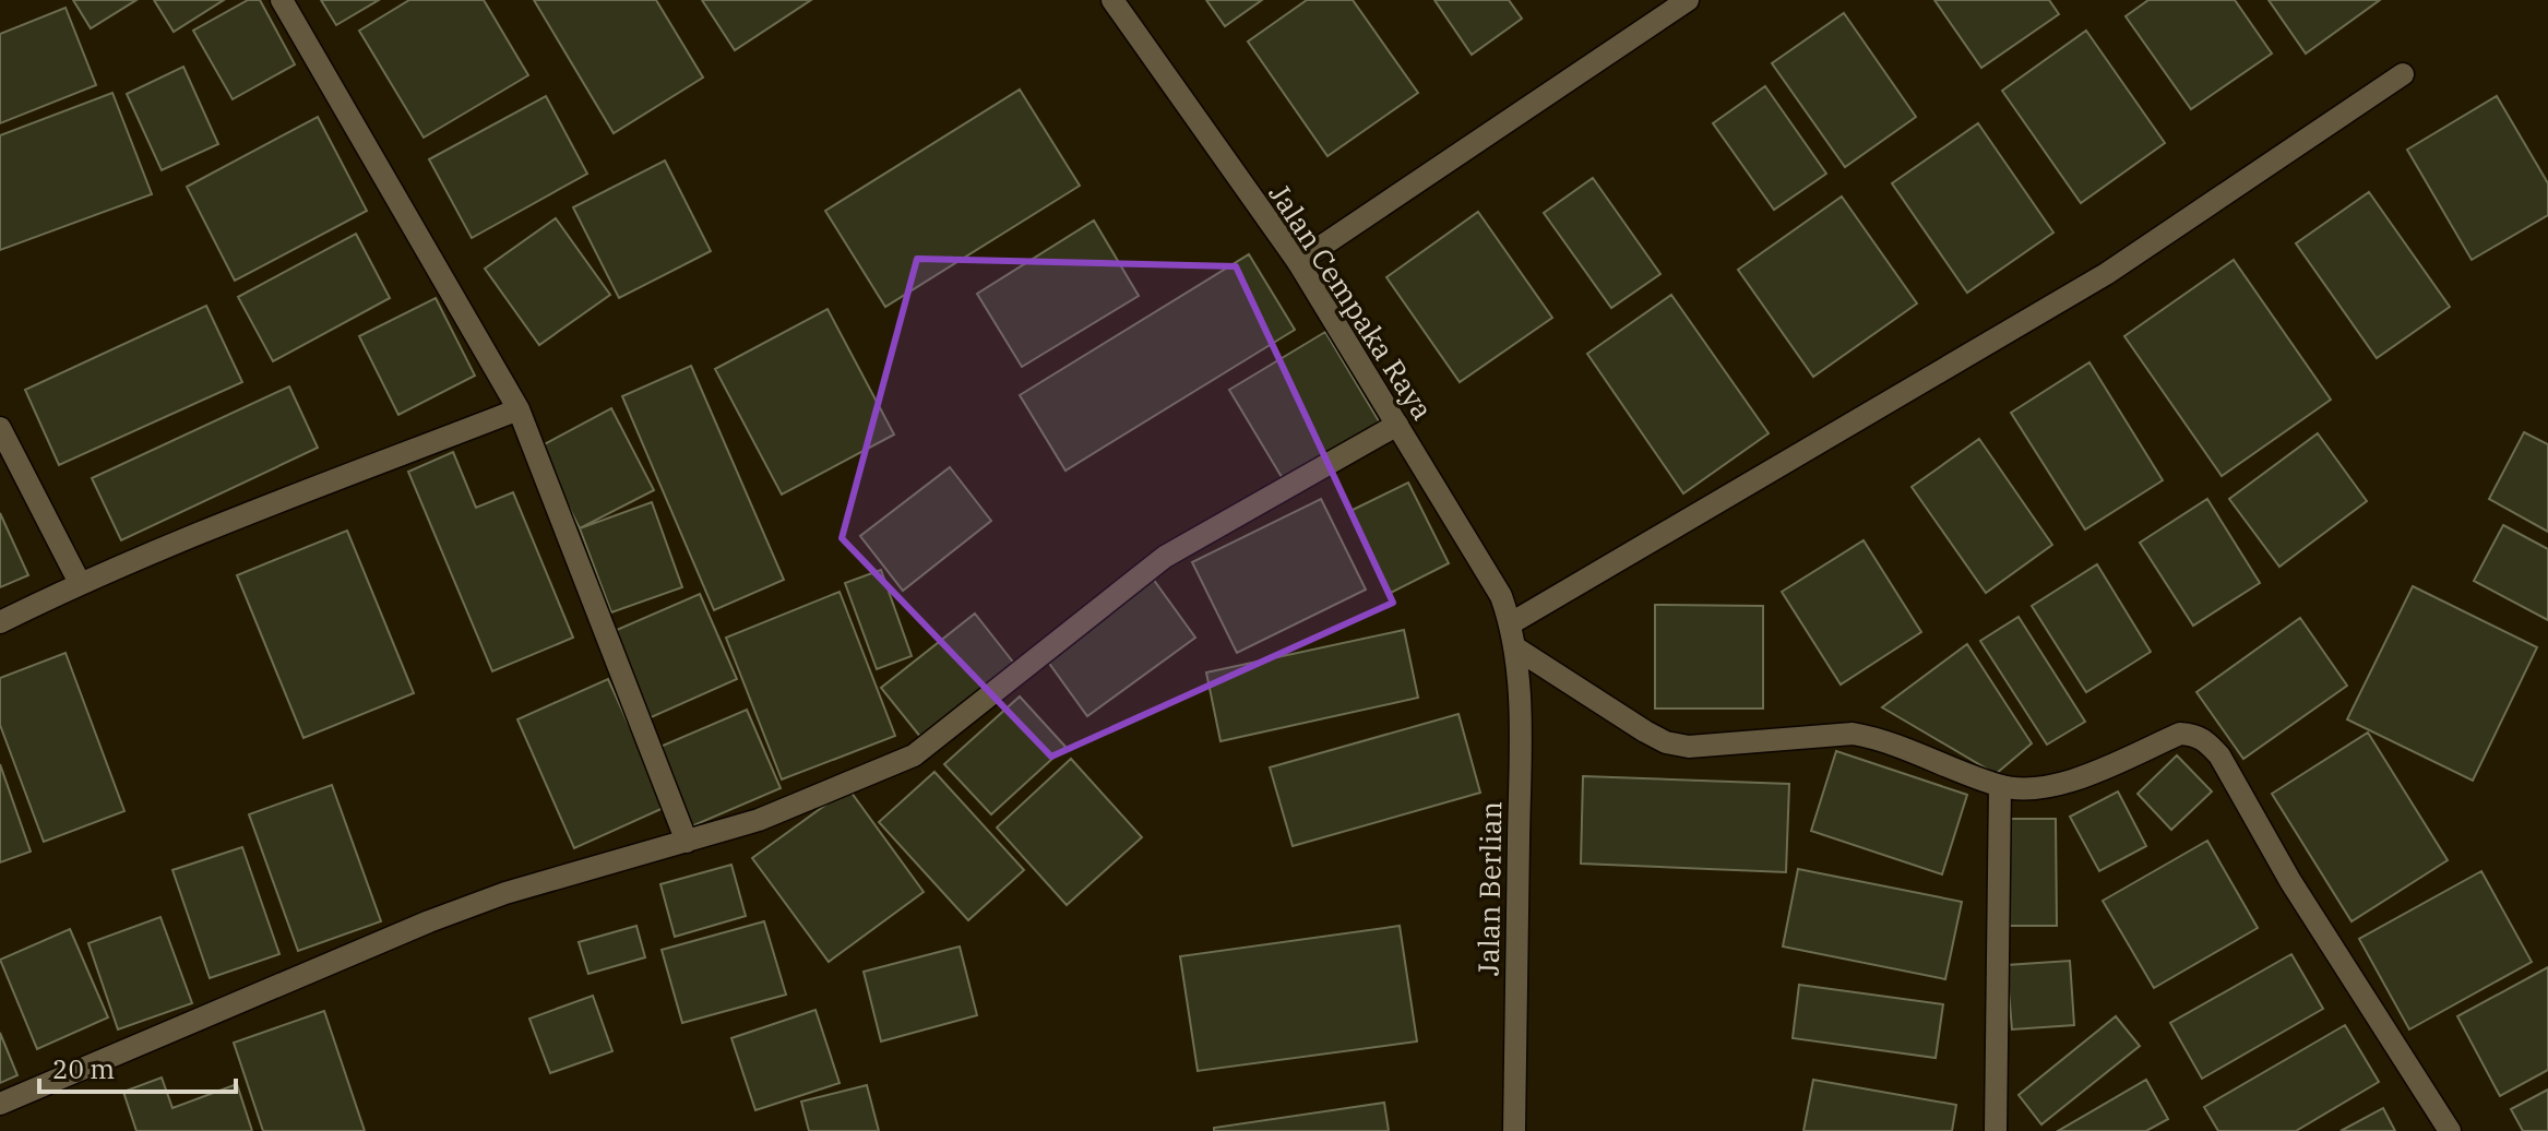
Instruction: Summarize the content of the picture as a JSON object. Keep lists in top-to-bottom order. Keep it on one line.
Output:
{"streets":{"street":["Jalan Cempaka Raya","Jalan Berlian"]},"crossings":[["Jalan Cempaka Raya","Jalan Berlian"]],"scale_bar":"20 m"}
